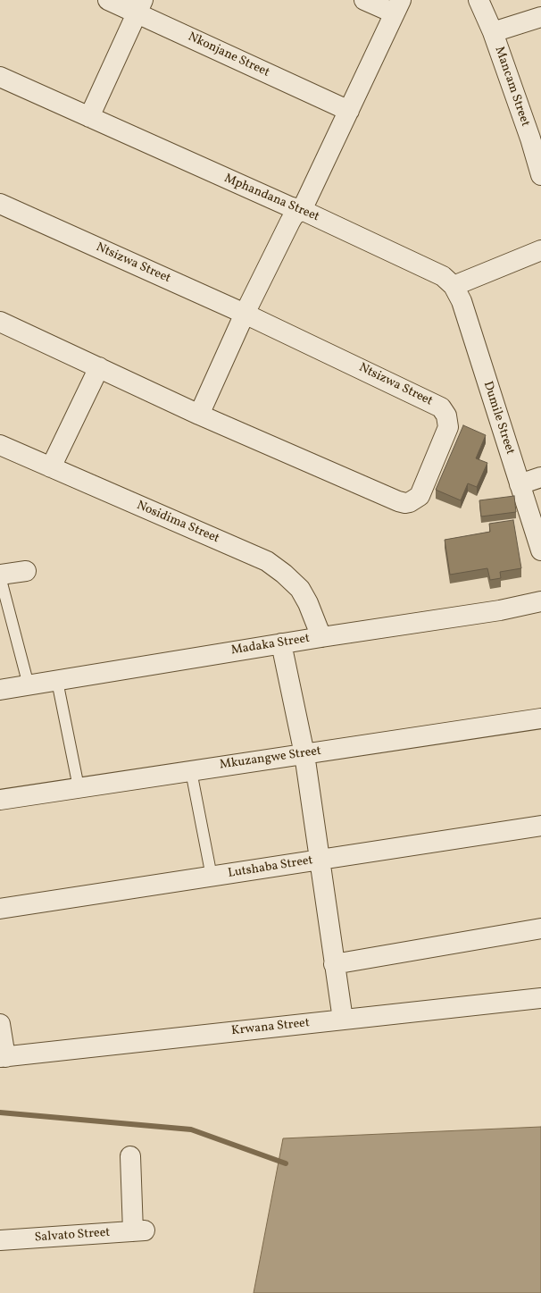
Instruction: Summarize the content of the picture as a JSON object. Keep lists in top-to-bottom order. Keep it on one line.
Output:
{"streets":{"street":["Nkonjane Street","Mancam Street","Mphandana Street","Ntsizwa Street","Dumile Street","Nosidima Street","Madaka Street","Mkuzangwe Street","Lutshaba Street","Krwana Street","Salvato Street"]},"crossings":[["Mphandana Street","Dumile Street"],["Nosidima Street","Madaka Street"]]}
